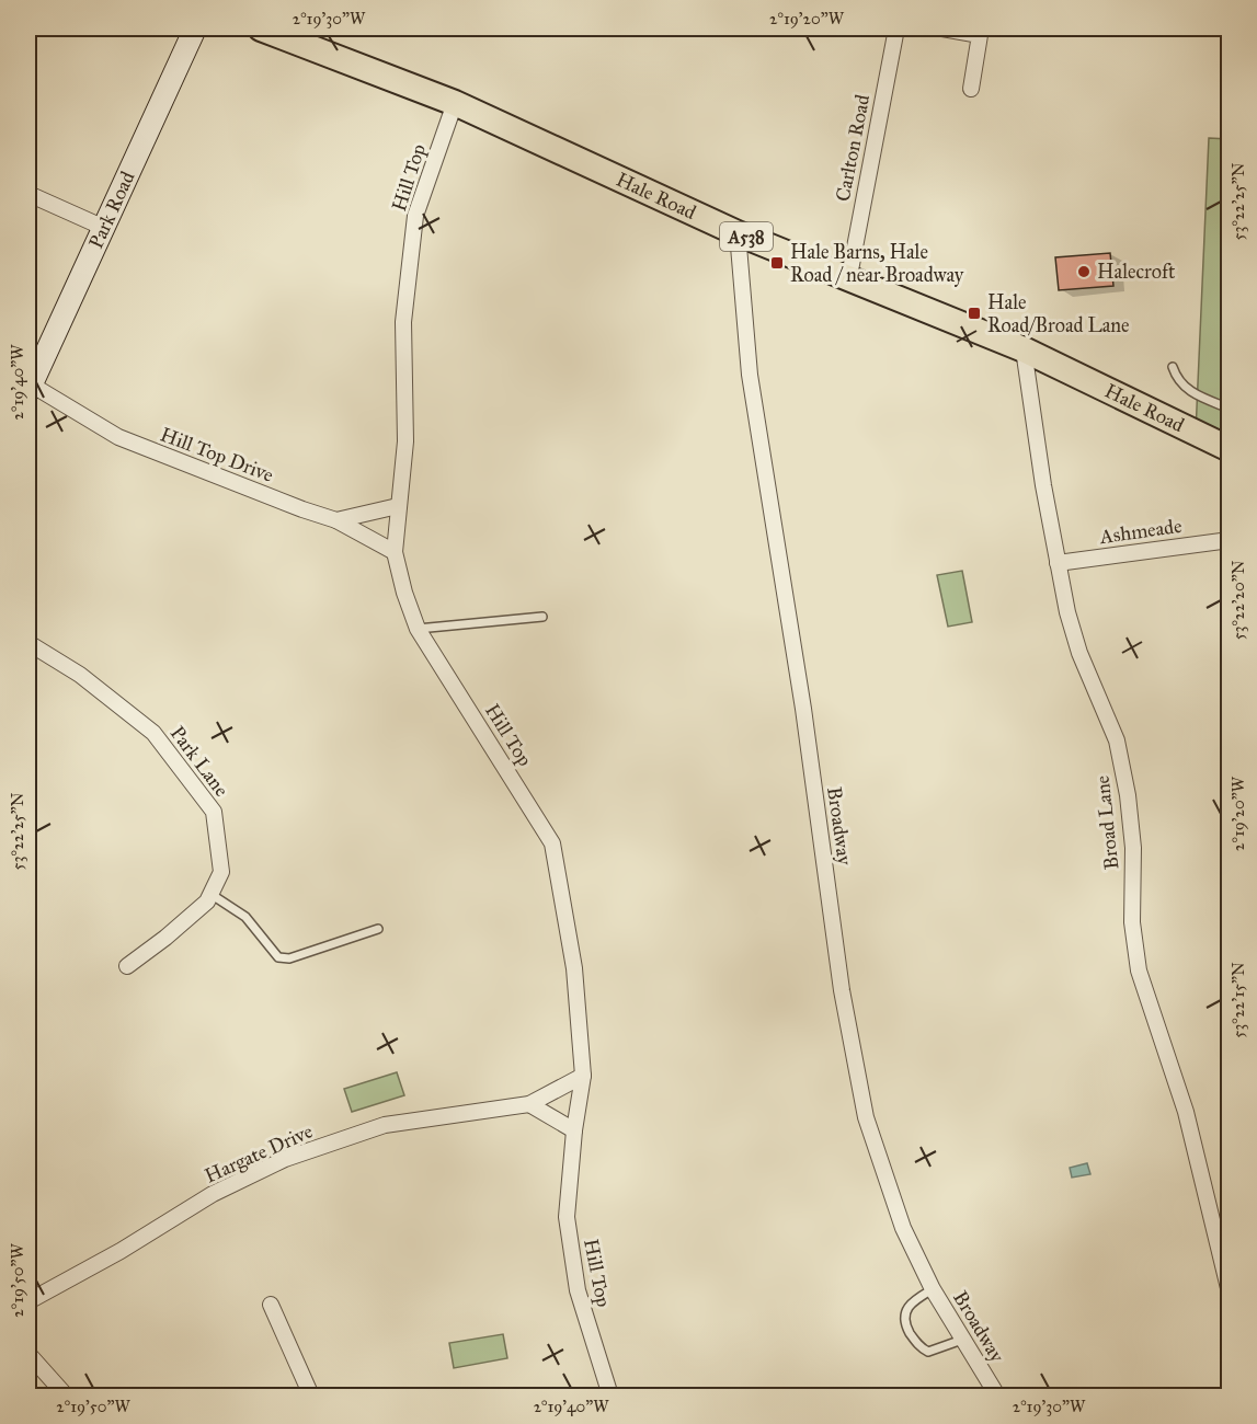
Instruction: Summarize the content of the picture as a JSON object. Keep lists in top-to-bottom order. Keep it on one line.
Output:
{"streets":{"main road":["Hale Road","Park Road","A538"],"street":["Carlton Road","Hill Top","Hill Top Drive","Ashmeade","Park Lane","Broad Lane","Broadway","Hargate Drive"]},"crossings":[["Carlton Road","Hale Road"],["Hill Top","Hale Road"],["Hill Top","Hill Top Drive"],["Hill Top","Hargate Drive"],["Hale Road","Broad Lane"],["Hale Road","Broadway"],["Park Road","Hill Top Drive"],["Ashmeade","Broad Lane"]],"places":{"transit":["Hale Barns, Hale Road / near Broadway","Hale Road/Broad Lane"],"other":["Halecroft"]},"coordinates":["2°19'30\"W","2°19'20\"W","53°22'25\"N","2°19'40\"W","53°22'20\"N","53°22'15\"N","2°19'50\"W"]}
